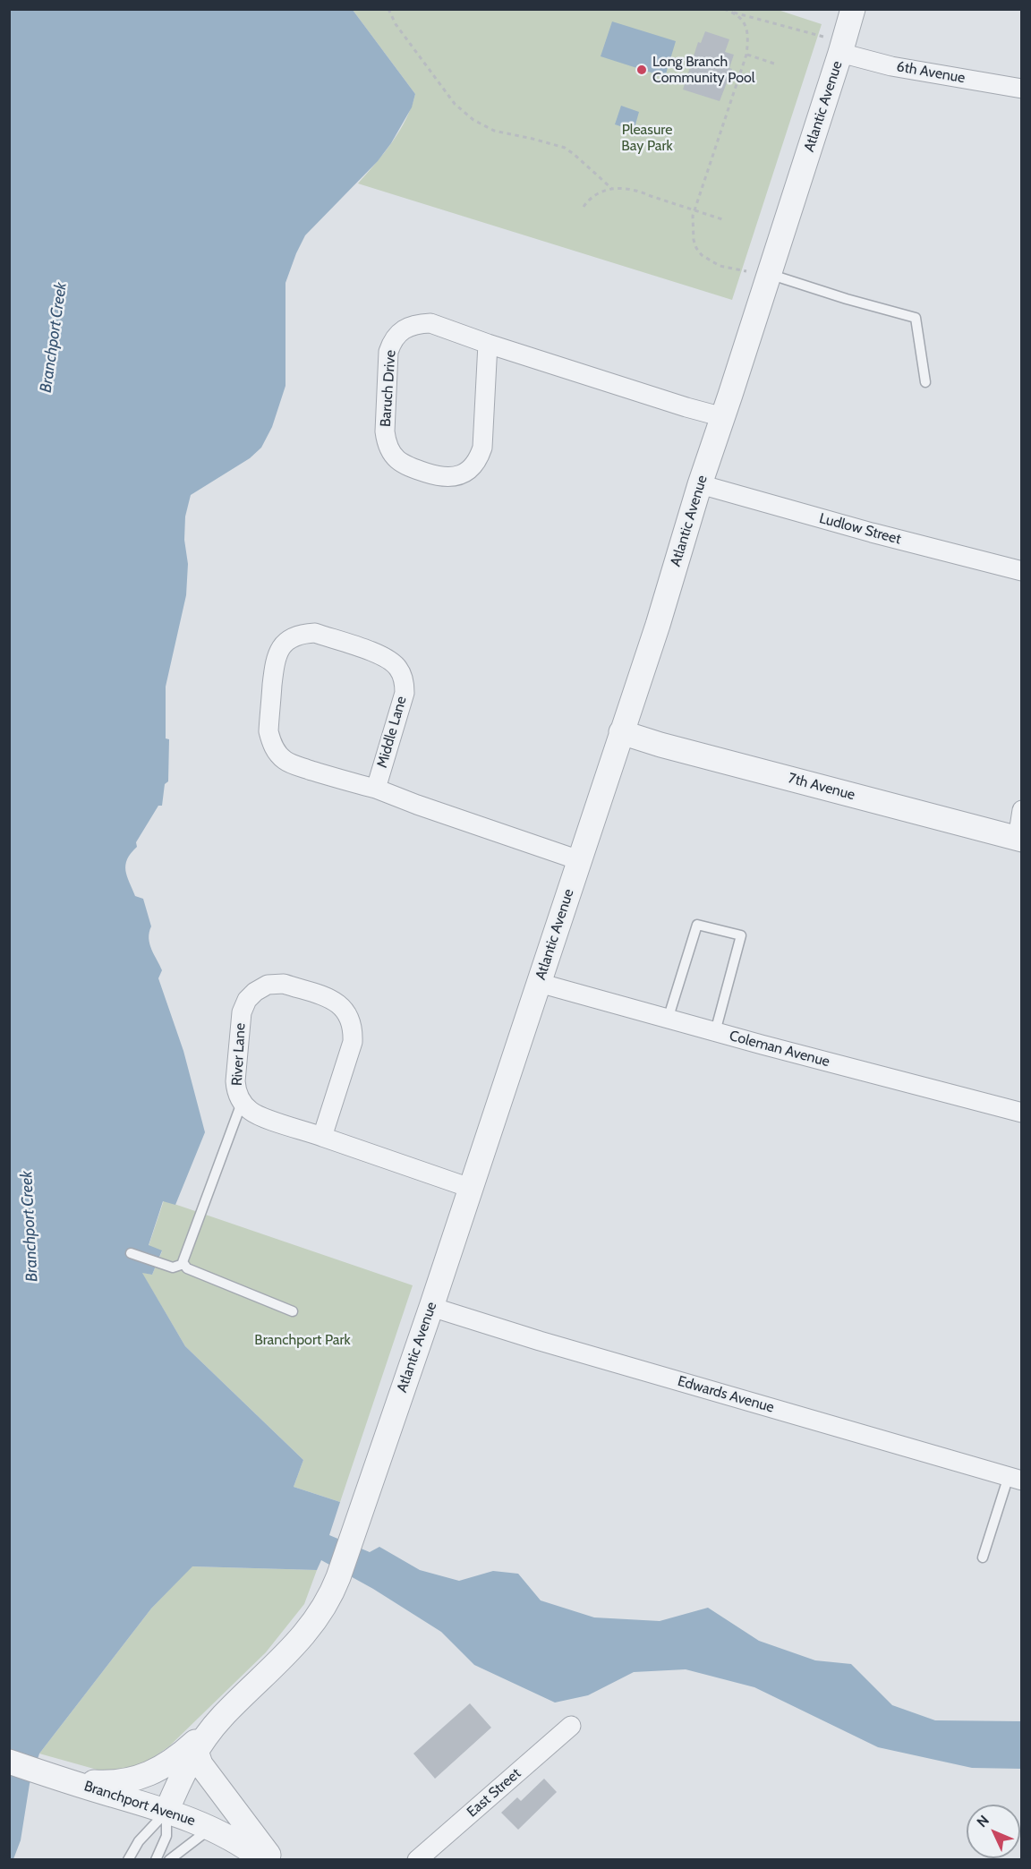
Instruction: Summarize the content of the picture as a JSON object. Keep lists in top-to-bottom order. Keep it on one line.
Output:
{"streets":{"street":["6th Avenue","Atlantic Avenue","Baruch Drive","Ludlow Street","Middle Lane","7th Avenue","Coleman Avenue","River Lane","Edwards Avenue","East Street","Branchport Avenue"]},"crossings":[["6th Avenue","Atlantic Avenue"],["Atlantic Avenue","Baruch Drive"],["Atlantic Avenue","Ludlow Street"],["Atlantic Avenue","Middle Lane"],["Atlantic Avenue","7th Avenue"],["Atlantic Avenue","Coleman Avenue"],["Atlantic Avenue","River Lane"],["Atlantic Avenue","Edwards Avenue"],["Atlantic Avenue","Branchport Avenue"]],"water":["Branchport Creek"],"parks":["Pleasure Bay Park","Branchport Park"],"places":["Long Branch Community Pool"],"north":"top left"}
